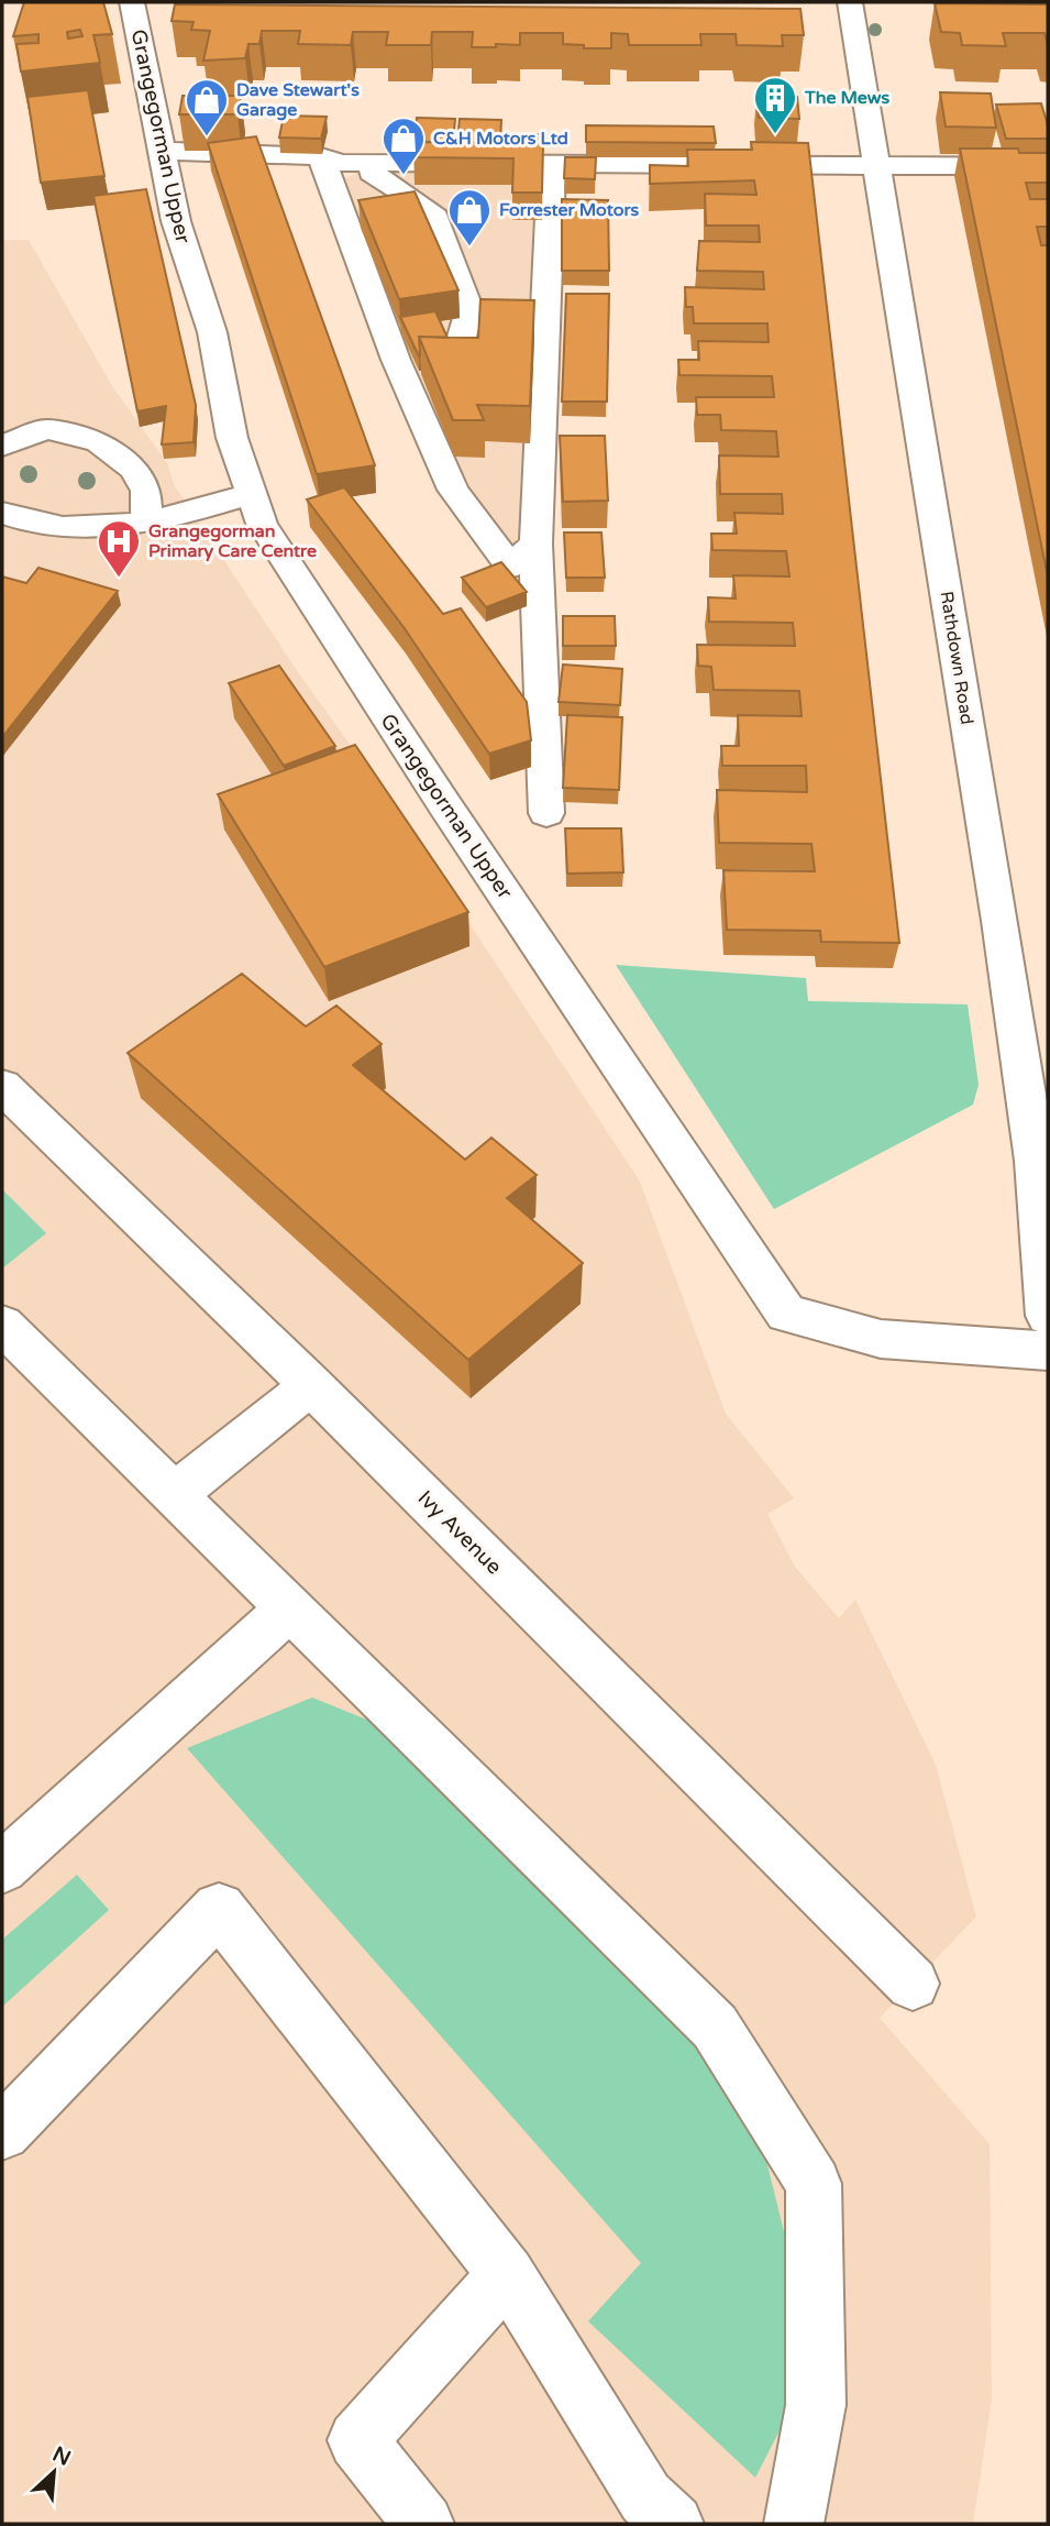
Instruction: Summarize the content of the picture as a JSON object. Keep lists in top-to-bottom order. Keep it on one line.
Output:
{"streets":{"street":["Grangegorman Upper","Rathdown Road","Ivy Avenue"]},"places":{"building":["The Mews"],"shop":["Dave Stewart's Garage","C&H Motors Ltd","Forrester Motors"],"hospital":["Grangegorman Primary Care Centre"]},"north":"top right"}
